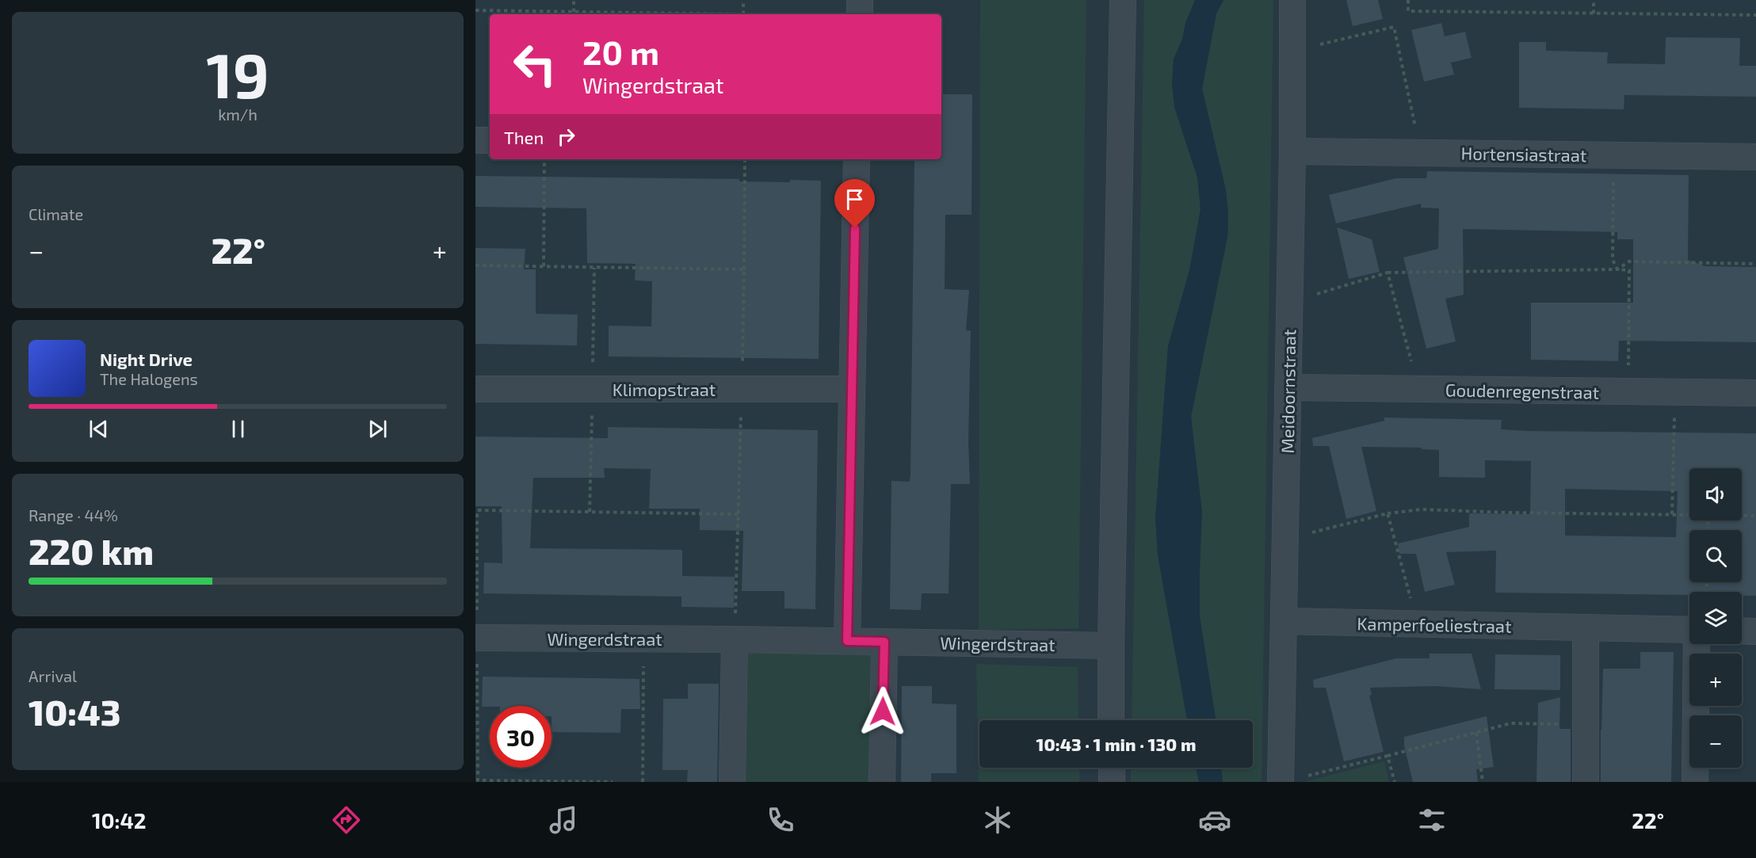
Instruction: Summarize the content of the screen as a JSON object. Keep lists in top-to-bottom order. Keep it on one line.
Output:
{"streets":{"street":["Hortensiastraat","Klimopstraat","Goudenregenstraat","Meidoornstraat","Kamperfoeliestraat","Wingerdstraat"]},"crossings":[["Hortensiastraat","Meidoornstraat"],["Goudenregenstraat","Meidoornstraat"],["Meidoornstraat","Kamperfoeliestraat"]],"page":{"tile":[["19","km/h"],"Climate",["Range · 44%","220 km"],["Arrival","10:43"]],"turn":["20 m","Wingerdstraat"],"then":"Then","heat":["−","22°","+"],"song":["Night Drive","The Halogens"],"map_buttons":["+","−"],"limit":"30","trip":"10:43 · 1 min · 130 m","tabs":["10:42","22°"]}}
